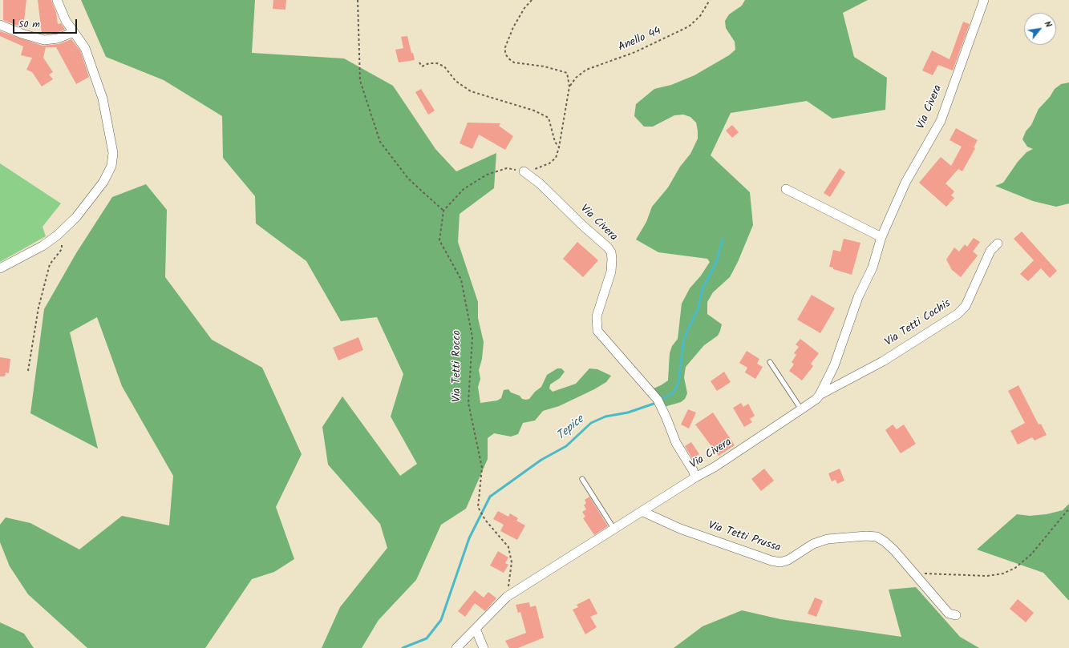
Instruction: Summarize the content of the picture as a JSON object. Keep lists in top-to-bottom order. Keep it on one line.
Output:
{"streets":{"street":["Via Civera","Via Tetti Cochis","Via Tetti Prussa"],"path":["Anello 44","Via Tetti Rocco"]},"crossings":[["Via Civera","Via Tetti Cochis"],["Via Civera","Via Tetti Rocco"],["Via Civera","Via Tetti Prussa"]],"water":["Tepice"],"scale_bar":"50 m","north":"top right"}
